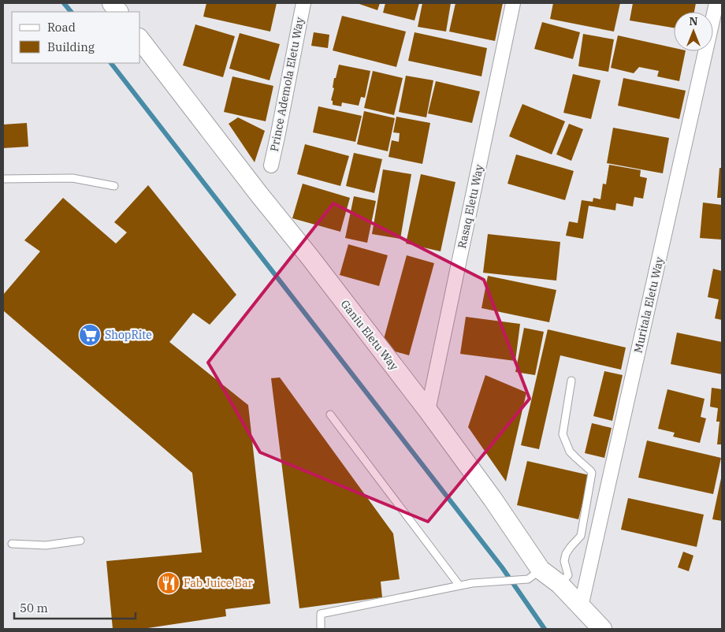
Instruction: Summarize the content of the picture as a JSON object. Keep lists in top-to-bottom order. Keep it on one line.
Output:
{"streets":{"street":["Prince Ademola Eletu Way","Rasaq Eletu Way","Muritala Eletu Way","Ganiu Eletu Way"]},"crossings":[["Rasaq Eletu Way","Ganiu Eletu Way"],["Muritala Eletu Way","Ganiu Eletu Way"]],"places":{"supermarket":["ShopRite"],"restaurant":["Fab Juice Bar"]},"legend":["Road","Building"],"scale_bar":"50 m","north":"top"}
